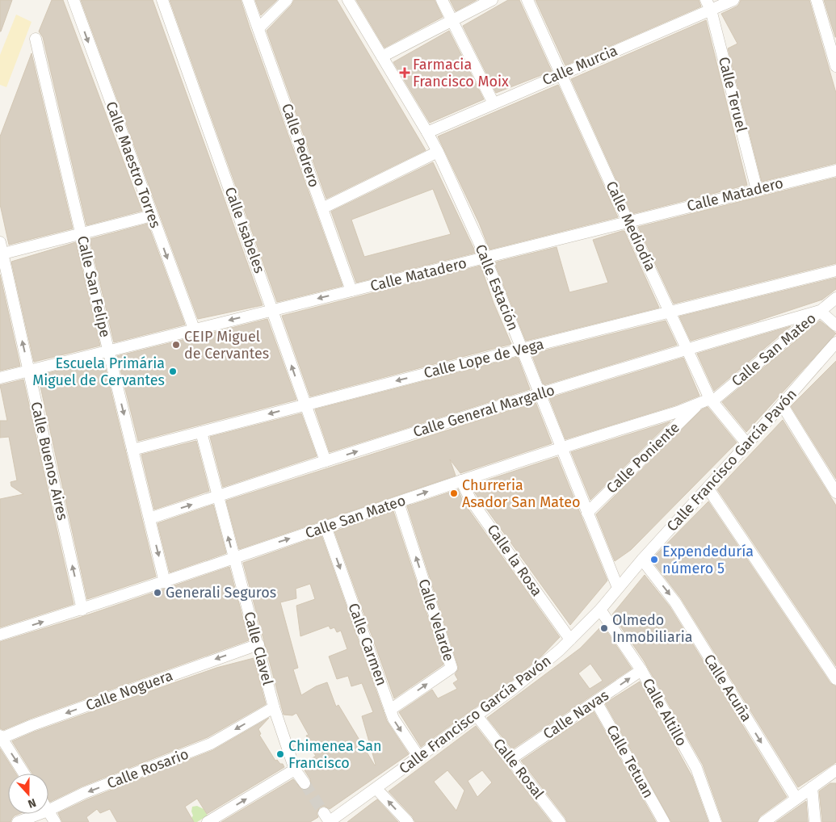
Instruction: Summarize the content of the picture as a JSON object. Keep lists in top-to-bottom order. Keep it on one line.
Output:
{"streets":{"street":["Calle Murcia","Calle Teruel","Calle Pedrero","Calle Maestro Torres","Calle Matadero","Calle Mediodía","Calle Isabeles","Calle San Felipe","Calle Estación","Calle San Mateo","Calle Lope de Vega","Calle General Margallo","Calle Poniente","Calle Francisco García Pavón","Calle Buenos Aires","Calle la Rosa","Calle Velarde","Calle Carmen","Calle Clavel","Calle Acuña","Calle Noguera","Calle Altillo","Calle Navas","Calle Tetuan","Calle Rosario","Calle Rosal"]},"crossings":[["Calle Murcia","Calle Teruel"],["Calle Murcia","Calle Mediodía"],["Calle Murcia","Calle Estación"],["Calle Teruel","Calle Matadero"],["Calle Pedrero","Calle Matadero"],["Calle Maestro Torres","Calle Matadero"],["Calle Matadero","Calle Mediodía"],["Calle Matadero","Calle Isabeles"],["Calle Matadero","Calle San Felipe"],["Calle Matadero","Calle Estación"],["Calle Matadero","Calle Buenos Aires"],["Calle Mediodía","Calle San Mateo"],["Calle Mediodía","Calle Lope de Vega"],["Calle Mediodía","Calle General Margallo"],["Calle Mediodía","Calle Francisco García Pavón"],["Calle Isabeles","Calle Lope de Vega"],["Calle Isabeles","Calle General Margallo"],["Calle San Felipe","Calle San Mateo"],["Calle San Felipe","Calle Lope de Vega"],["Calle San Felipe","Calle General Margallo"],["Calle Estación","Calle San Mateo"],["Calle Estación","Calle Lope de Vega"],["Calle Estación","Calle General Margallo"],["Calle Estación","Calle Poniente"],["Calle Estación","Calle Francisco García Pavón"],["Calle San Mateo","Calle General Margallo"],["Calle San Mateo","Calle Poniente"],["Calle San Mateo","Calle Buenos Aires"],["Calle San Mateo","Calle la Rosa"],["Calle San Mateo","Calle Velarde"],["Calle San Mateo","Calle Carmen"],["Calle San Mateo","Calle Clavel"],["Calle Lope de Vega","Calle Clavel"],["Calle General Margallo","Calle Clavel"],["Calle Francisco García Pavón","Calle la Rosa"],["Calle Francisco García Pavón","Calle Carmen"],["Calle Francisco García Pavón","Calle Acuña"],["Calle Francisco García Pavón","Calle Altillo"],["Calle Francisco García Pavón","Calle Rosal"],["Calle Velarde","Calle Carmen"],["Calle Clavel","Calle Noguera"],["Calle Clavel","Calle Rosario"],["Calle Altillo","Calle Navas"],["Calle Navas","Calle Tetuan"],["Calle Navas","Calle Rosal"]],"one_way":["Calle Maestro Torres","Calle Lope de Vega","Calle General Margallo","Calle Buenos Aires","Calle Velarde","Calle Carmen","Calle Noguera"],"places":{"health":["Farmacia Francisco Moix"],"other":["CEIP Miguel de Cervantes","Escuela Primária Miguel de Cervantes","Churreria Asador San Mateo","Expendeduría número 5","Generali Seguros","Olmedo Inmobiliaria","Chimenea San Francisco"]},"north":"bottom"}
